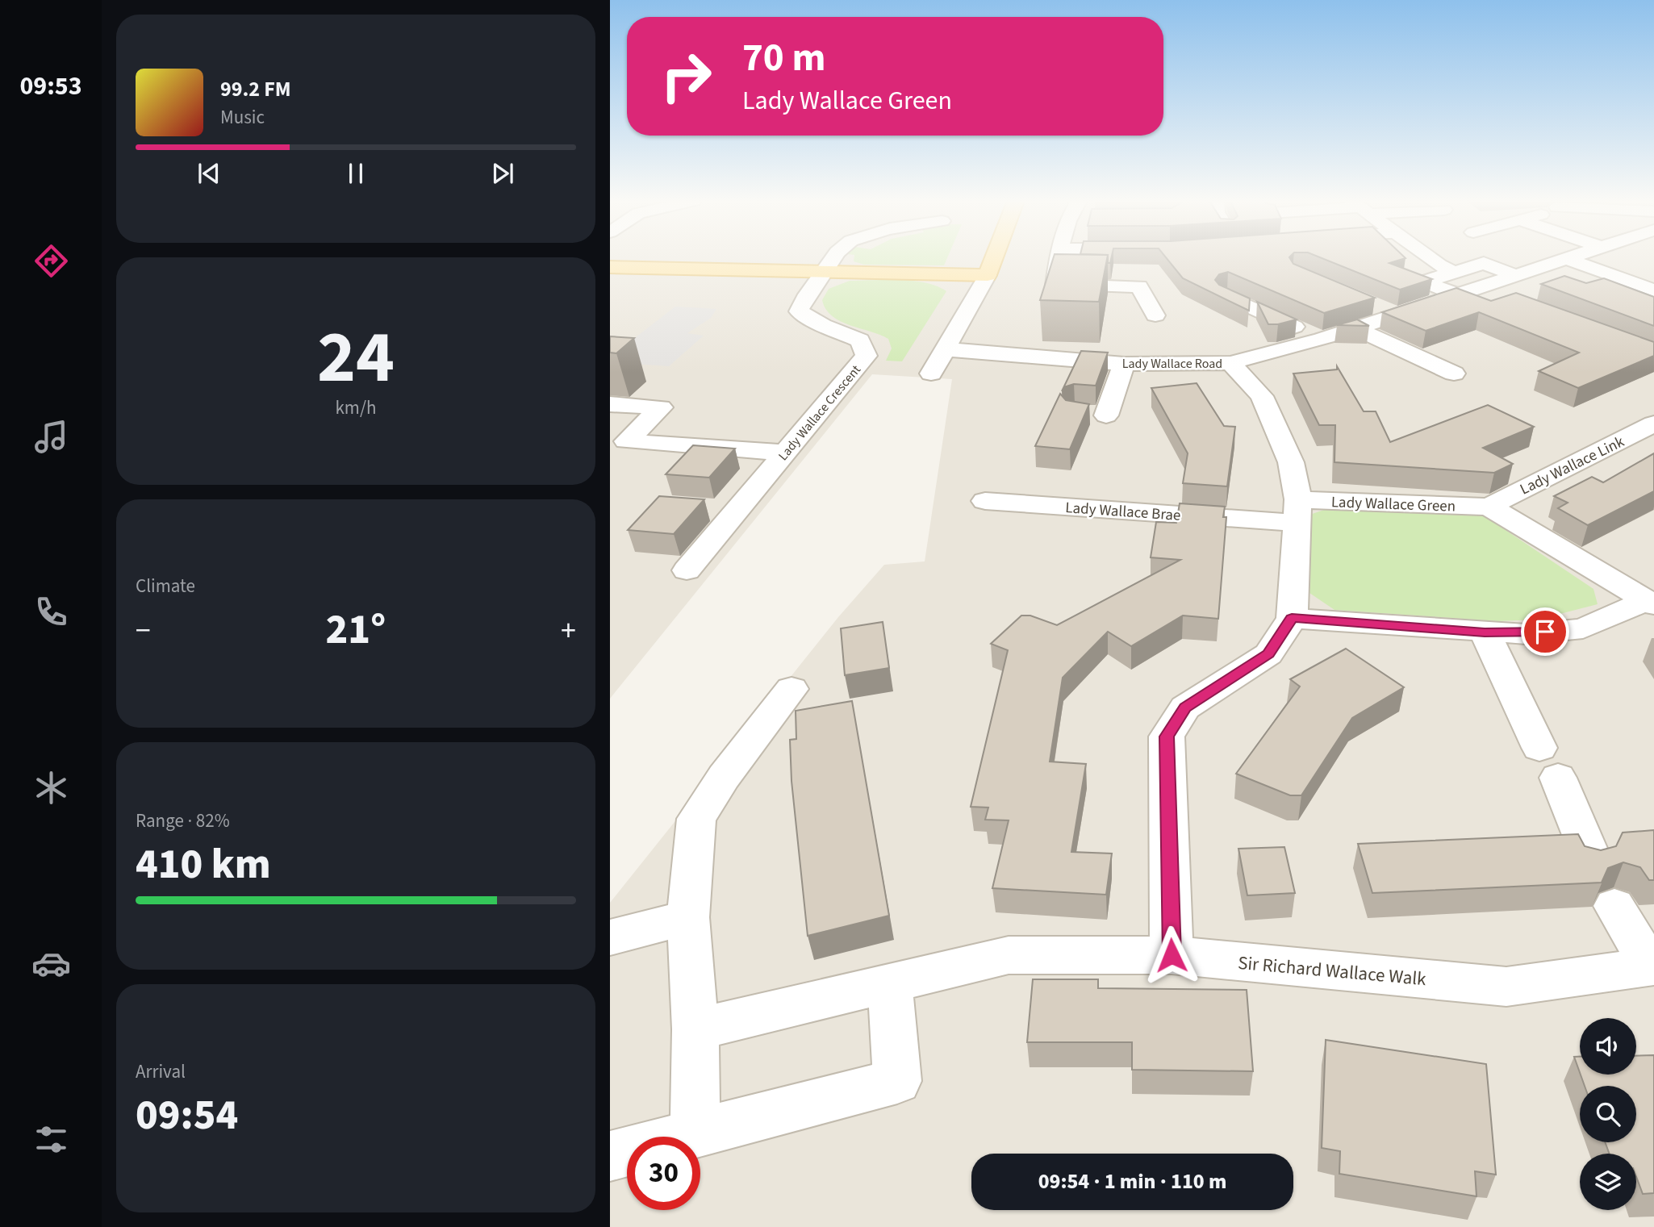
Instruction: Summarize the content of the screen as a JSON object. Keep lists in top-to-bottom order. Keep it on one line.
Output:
{"streets":{"street":["Lady Wallace Road","Lady Wallace Crescent","Lady Wallace Link","Lady Wallace Green","Lady Wallace Brae","Sir Richard Wallace Walk"]},"crossings":[["Lady Wallace Link","Lady Wallace Green"],["Lady Wallace Green","Lady Wallace Brae"]],"page":{"tabs":"09:53","turn":["70 m","Lady Wallace Green"],"song":["99.2 FM","Music"],"tile":[["24","km/h"],"Climate",["Range · 82%","410 km"],["Arrival","09:54"]],"heat":["−","21°","+"],"limit":"30","trip":"09:54 · 1 min · 110 m"}}
